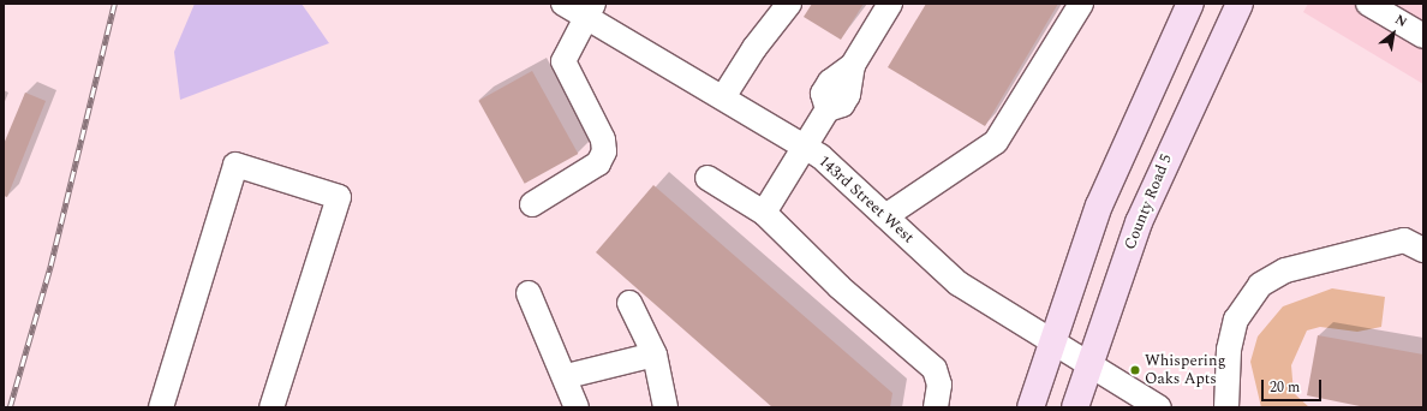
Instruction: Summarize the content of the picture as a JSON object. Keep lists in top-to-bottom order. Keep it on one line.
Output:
{"streets":{"main road":["County Road 5"],"street":["143rd Street West"]},"crossings":[["143rd Street West","County Road 5"]],"places":["Whispering Oaks Apts"],"scale_bar":"20 m","north":"top right"}
